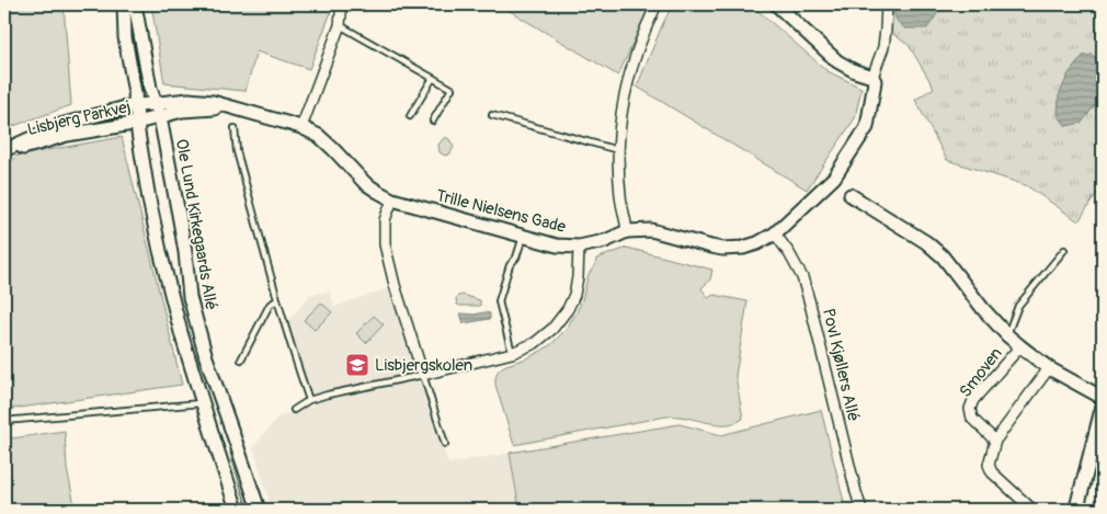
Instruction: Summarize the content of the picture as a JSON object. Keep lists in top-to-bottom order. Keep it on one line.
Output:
{"streets":{"street":["Lisbjerg Parkvej","Trille Nielsens Gade","Ole Lund Kirkegaards Allé","Povl Kjøllers Allé","Smoven"]},"crossings":[["Lisbjerg Parkvej","Trille Nielsens Gade"],["Lisbjerg Parkvej","Ole Lund Kirkegaards Allé"],["Trille Nielsens Gade","Ole Lund Kirkegaards Allé"],["Trille Nielsens Gade","Povl Kjøllers Allé"]],"places":{"school or university":["Lisbjergskolen"]}}
